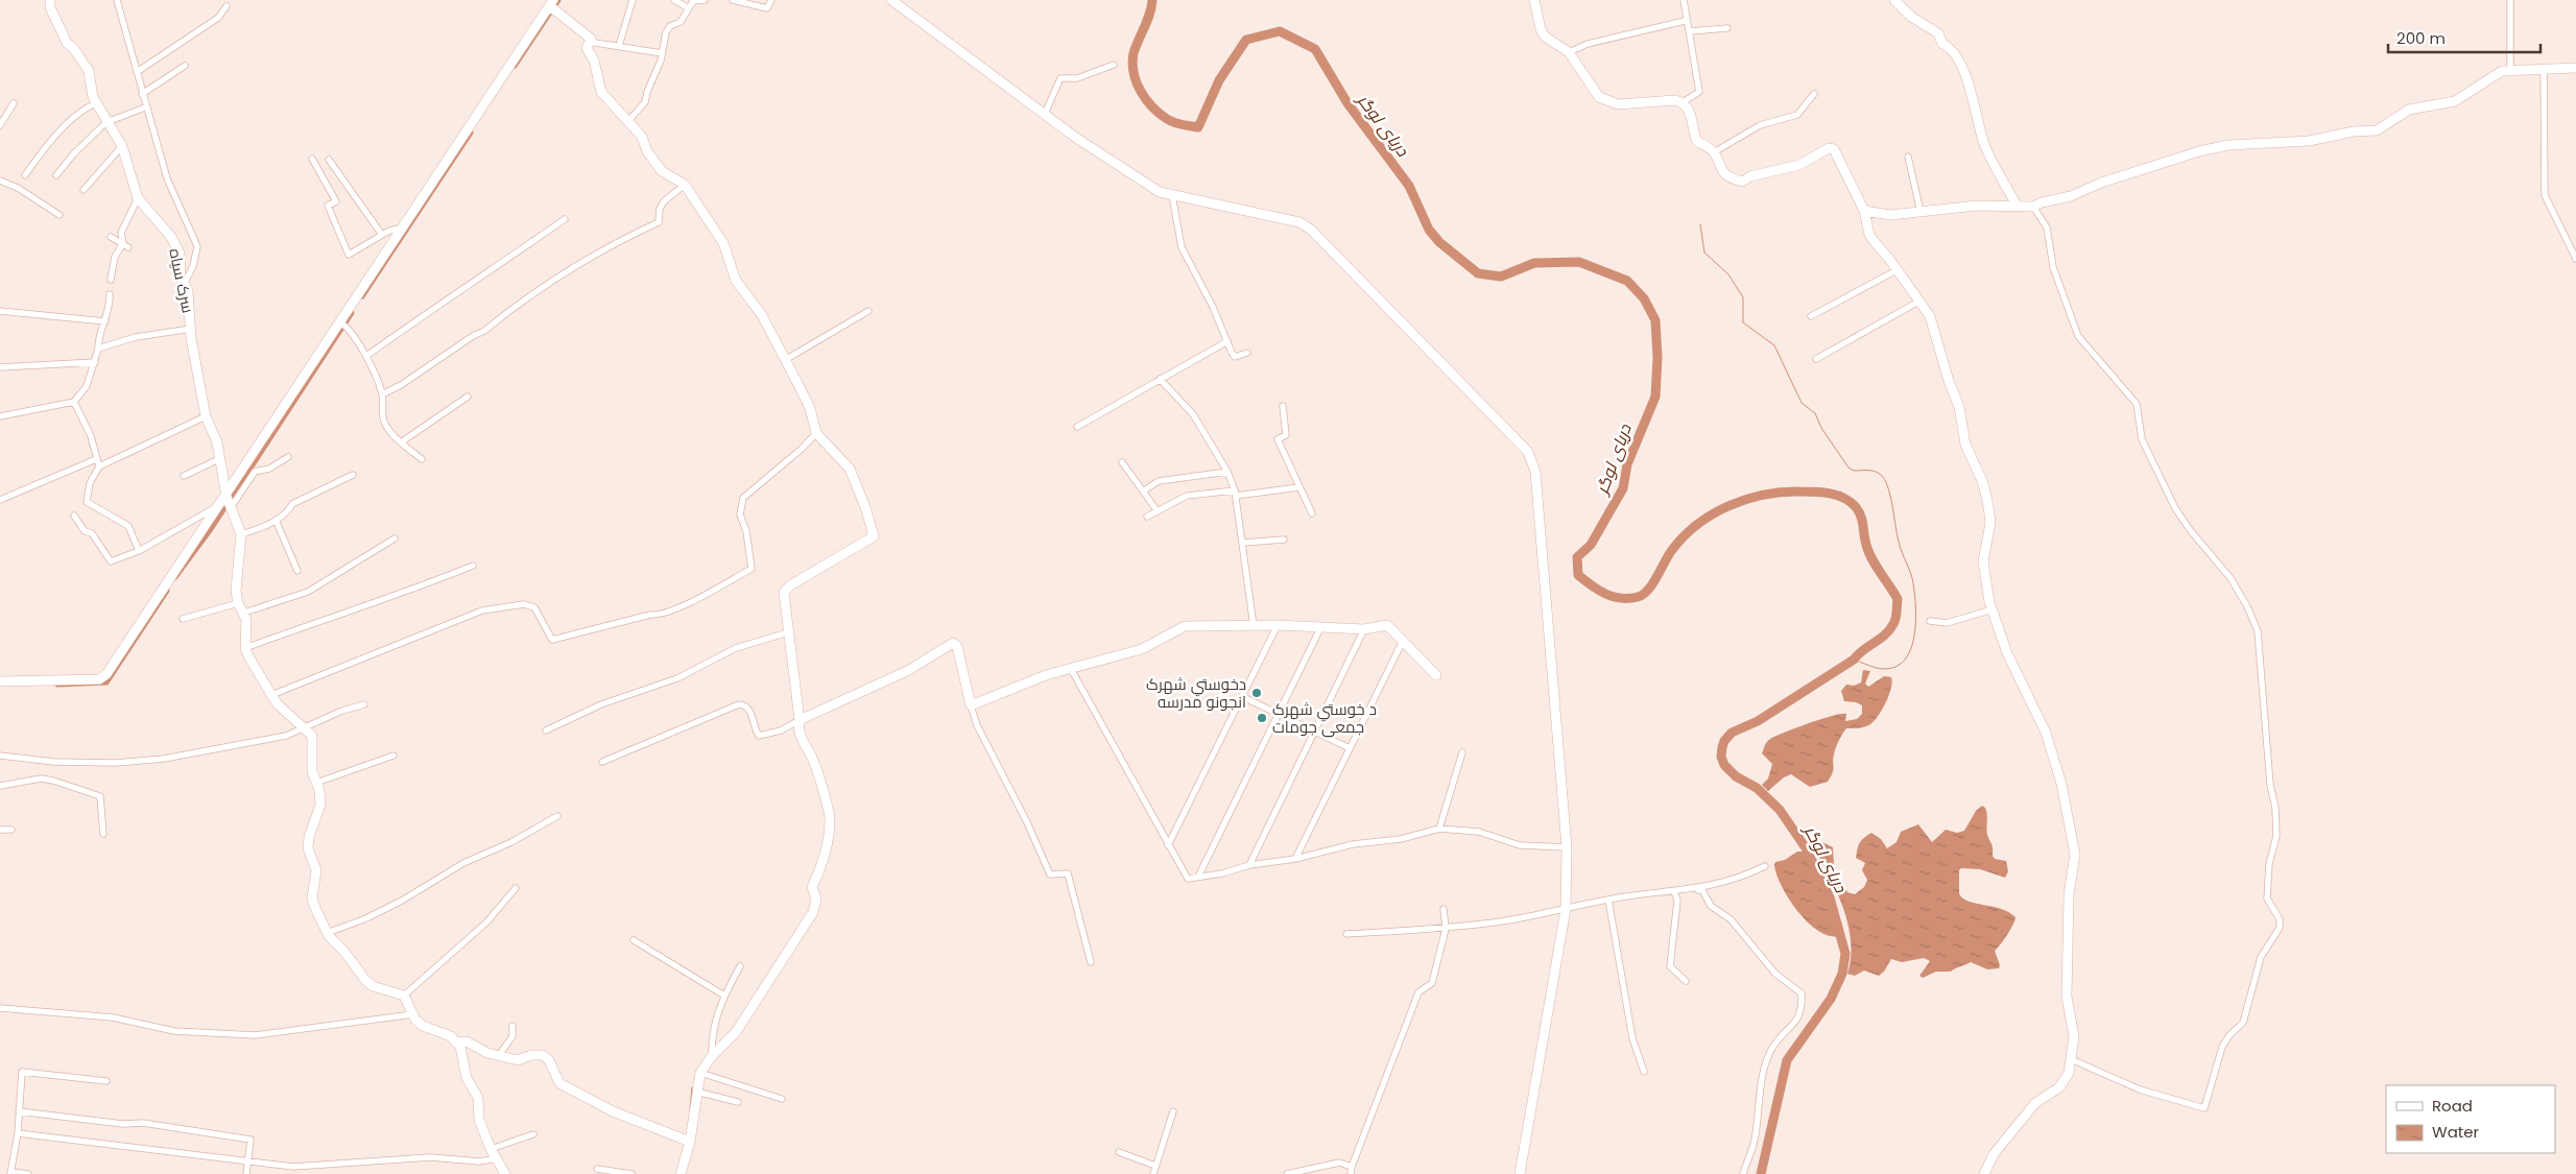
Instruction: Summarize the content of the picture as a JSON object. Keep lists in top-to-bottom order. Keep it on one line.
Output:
{"streets":{"street":["سرک سیاه"]},"water":["دریای لوگر"],"places":["دخوستي شهرک انجونو مدرسه","د خوستي شهرک جمعی جومات"],"legend":["Road","Water"],"scale_bar":"200 m"}
